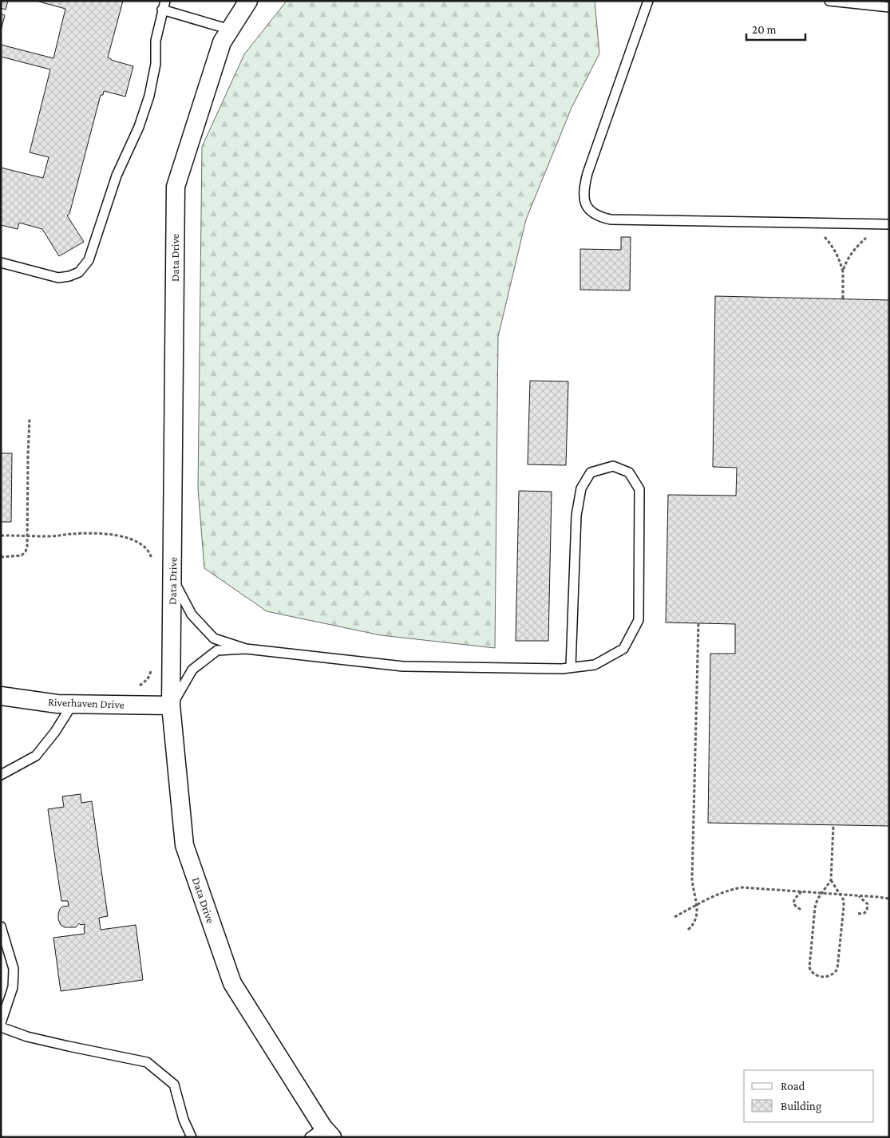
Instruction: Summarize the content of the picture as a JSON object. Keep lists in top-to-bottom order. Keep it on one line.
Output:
{"streets":{"street":["Data Drive","Riverhaven Drive"]},"crossings":[["Data Drive","Riverhaven Drive"]],"legend":["Road","Building"],"scale_bar":"20 m"}
